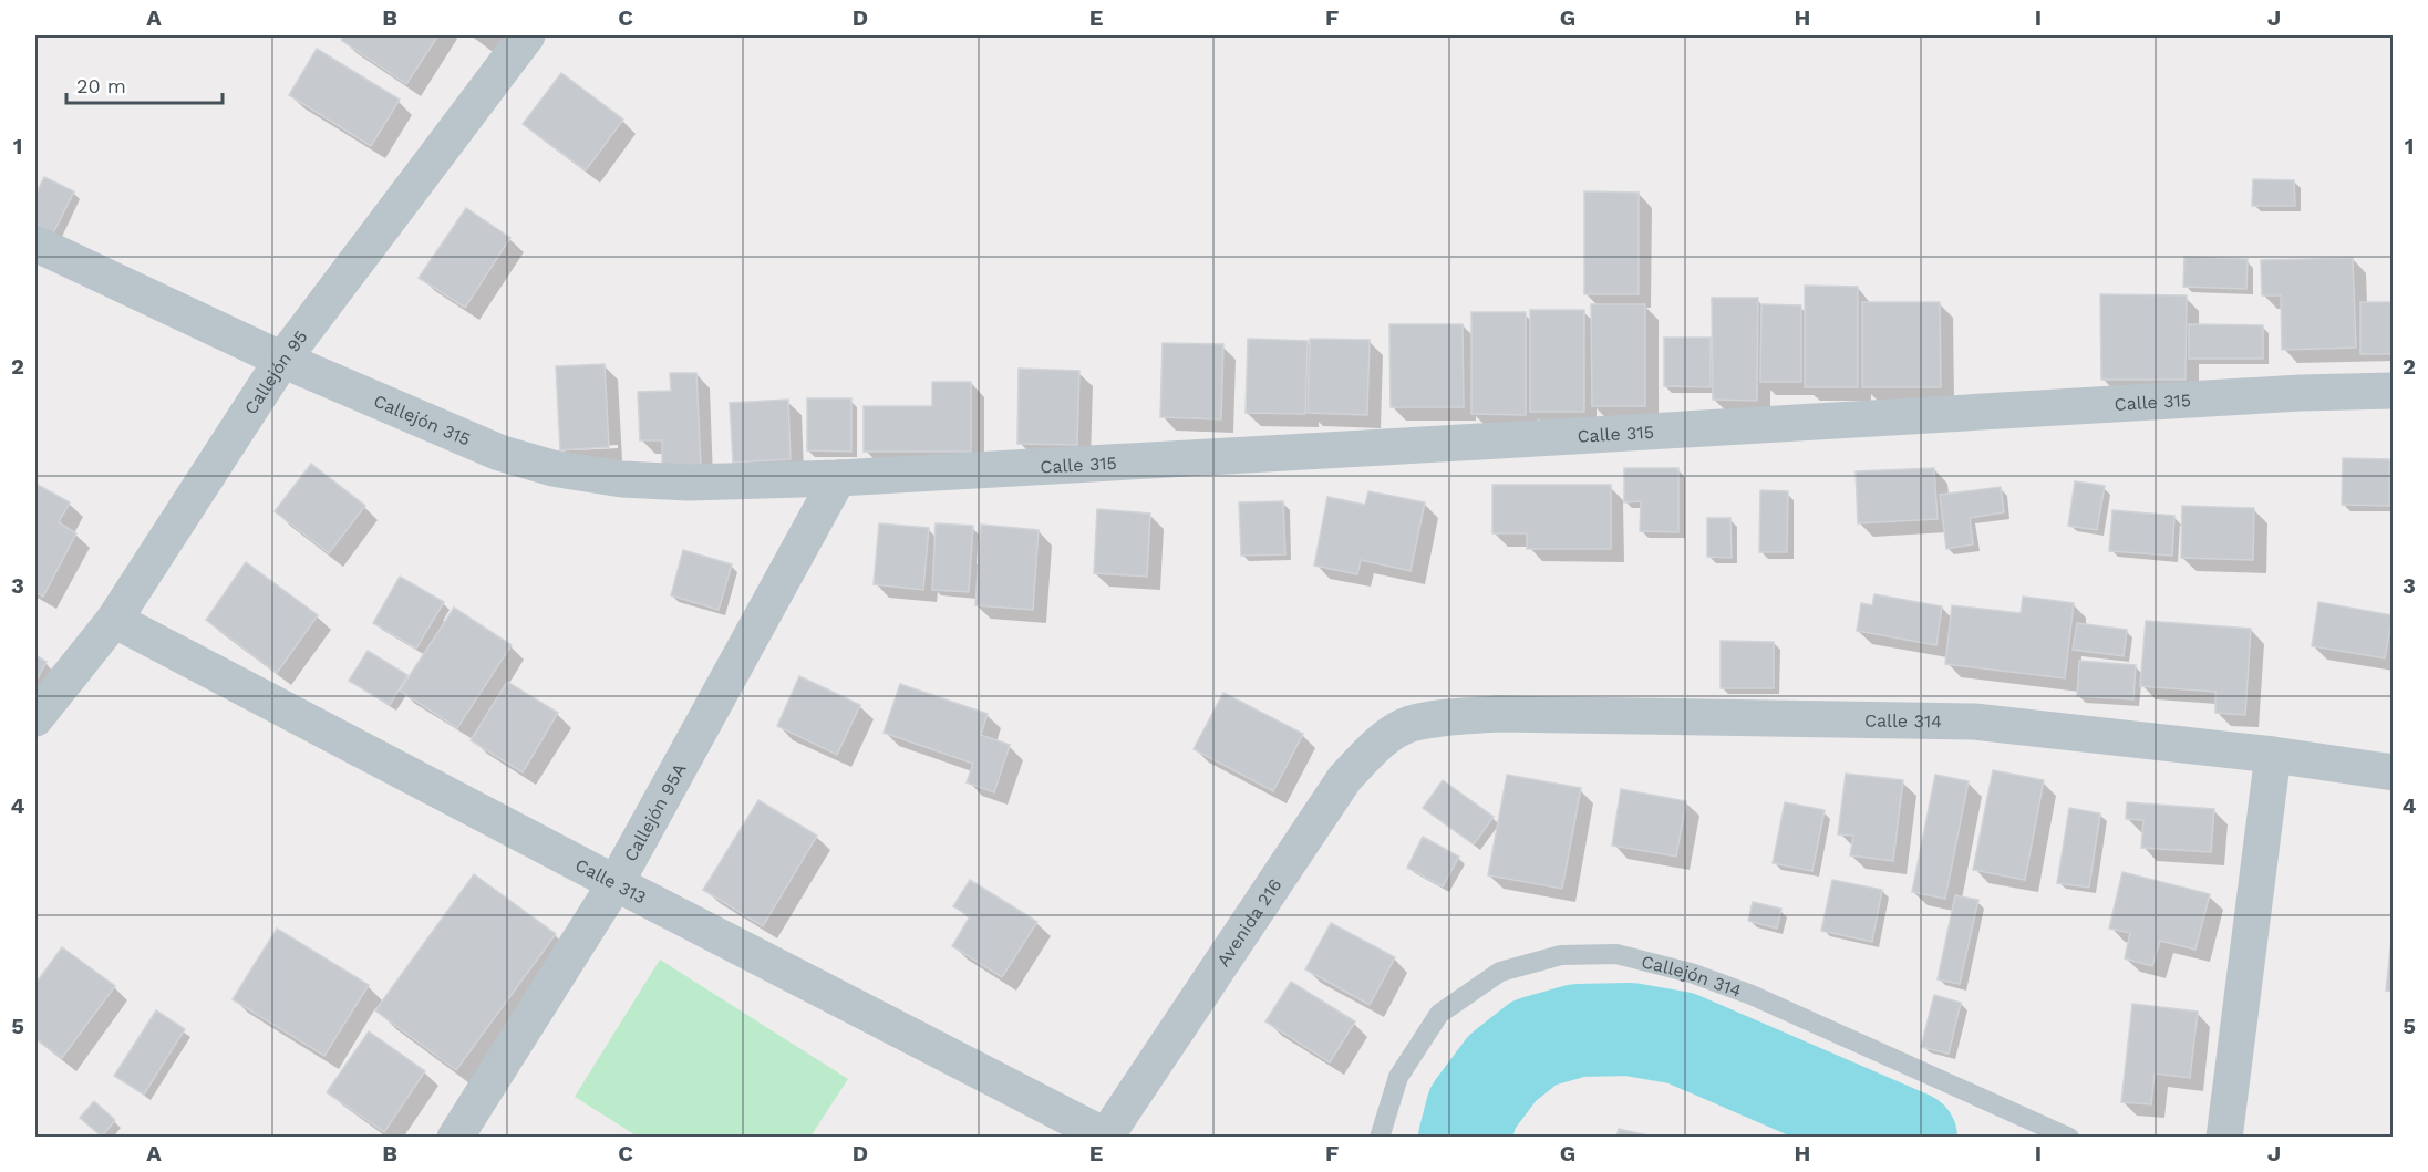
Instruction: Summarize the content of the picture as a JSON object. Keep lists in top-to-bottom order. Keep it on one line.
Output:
{"streets":{"street":["Callejón 95","Calle 315","Callejón 315","Calle 314","Callejón 95A","Calle 313","Avenida 216"],"lane":["Callejón 314"]},"crossings":[["Callejón 95","Callejón 315"],["Callejón 95","Calle 313"],["Calle 315","Callejón 315"],["Calle 315","Callejón 95A"],["Callejón 315","Callejón 95A"],["Calle 314","Avenida 216"],["Callejón 95A","Calle 313"],["Calle 313","Avenida 216"]],"scale_bar":"20 m","grid":{"columns":["A","B","C","D","E","F","G","H","I","J"],"rows":["1","2","3","4","5"]}}
